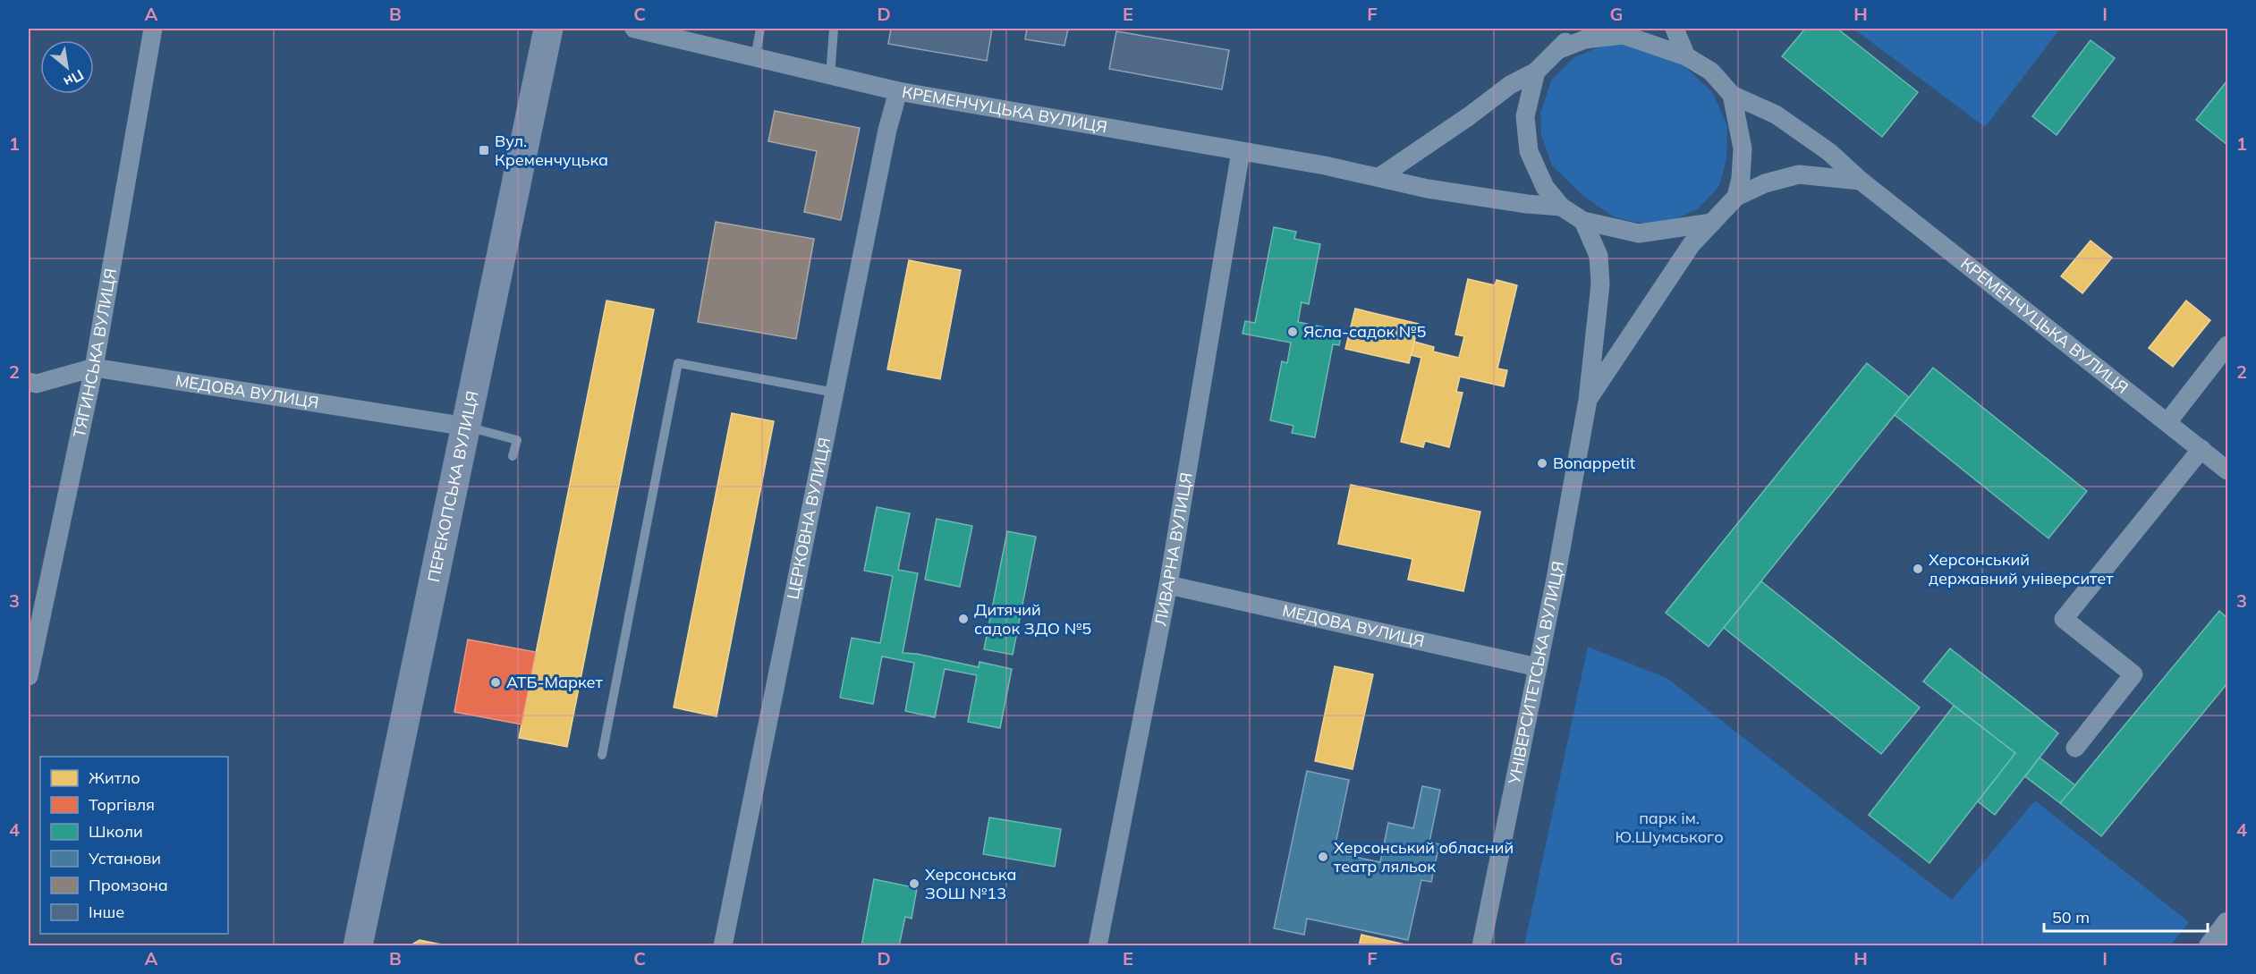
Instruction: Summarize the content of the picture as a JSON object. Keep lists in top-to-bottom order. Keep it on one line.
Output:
{"streets":{"main road":["ПЕРЕКОПСЬКА ВУЛИЦЯ"],"street":["КРЕМЕНЧУЦЬКА ВУЛИЦЯ","ТЯГИНСЬКА ВУЛИЦЯ","МЕДОВА ВУЛИЦЯ","ЦЕРКОВНА ВУЛИЦЯ","ЛИВАРНА ВУЛИЦЯ","УНІВЕРСИТЕТСЬКА ВУЛИЦЯ"]},"crossings":[["КРЕМЕНЧУЦЬКА ВУЛИЦЯ","ЦЕРКОВНА ВУЛИЦЯ"],["КРЕМЕНЧУЦЬКА ВУЛИЦЯ","ЛИВАРНА ВУЛИЦЯ"],["ТЯГИНСЬКА ВУЛИЦЯ","МЕДОВА ВУЛИЦЯ"],["МЕДОВА ВУЛИЦЯ","ПЕРЕКОПСЬКА ВУЛИЦЯ"],["МЕДОВА ВУЛИЦЯ","ЛИВАРНА ВУЛИЦЯ"],["МЕДОВА ВУЛИЦЯ","УНІВЕРСИТЕТСЬКА ВУЛИЦЯ"]],"parks":["парк ім. Ю.Шумського"],"places":{"transit":["Вул. Кременчуцька"],"other":["Ясла-садок №5","Bonappetit","Херсонський державний університет","Дитячий садок ЗДО №5","АТБ-Маркет","Херсонський обласний театр ляльок","Херсонська ЗОШ №13"]},"legend":["Житло","Торгівля","Школи","Установи","Промзона","Інше"],"scale_bar":"50 m","north":"bottom right","grid":{"columns":["A","B","C","D","E","F","G","H","I"],"rows":["1","2","3","4"]}}
